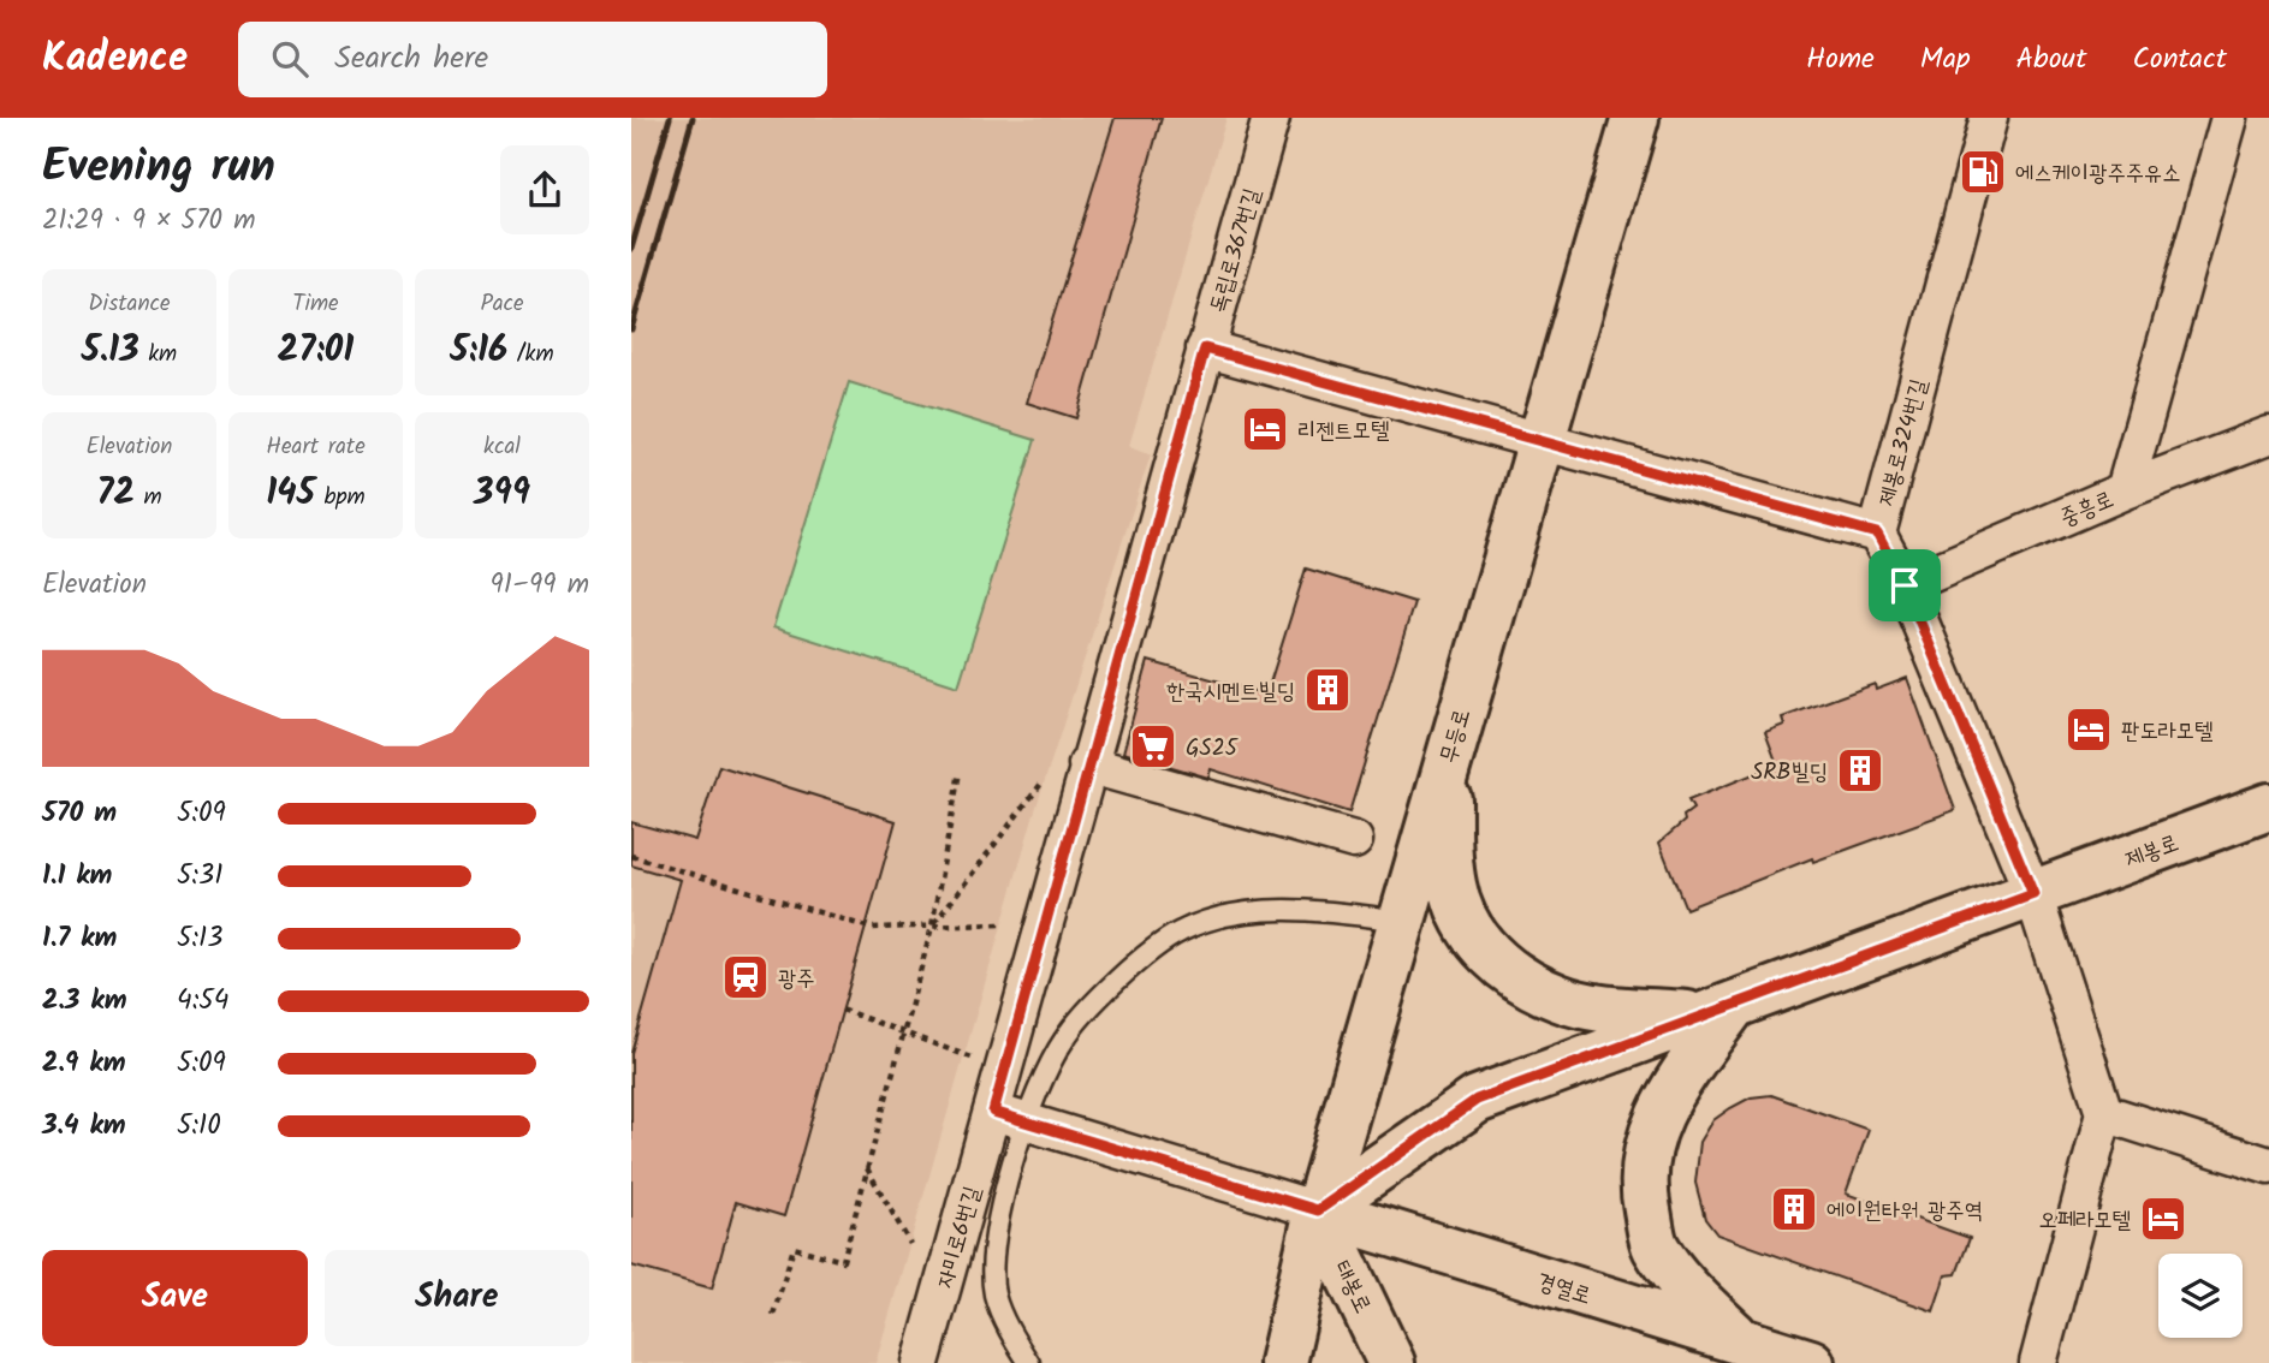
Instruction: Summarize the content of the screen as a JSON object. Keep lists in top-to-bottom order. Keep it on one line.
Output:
{"streets":{"street":["독립로367번길","제봉로324번길","중흥로","무등로","제봉로","자미로6번길","태봉로","경열로"]},"crossings":[["독립로367번길","자미로6번길"],["제봉로324번길","중흥로"],["제봉로324번길","제봉로"],["무등로","제봉로"],["무등로","태봉로"],["무등로","경열로"],["제봉로","태봉로"],["제봉로","경열로"],["태봉로","경열로"]],"places":{"fuel station":["에스케이광주주유소"],"hotel":["리젠트모텔","판도라모텔","오페라모텔"],"building":["한국시멘트빌딩","SRB빌딩","에이원타워 광주역"],"supermarket":["GS25"],"station":["광주"]},"page":{"header":"Kadence","search":"Search here","nav":["Home","Map","About","Contact"],"heading":["Evening run","21:29 · 9 × 570 m"],"stats":[["Distance","5.13 km"],["Time","27:01"],["Pace","5:16 /km"],["Elevation","72 m"],["Heart rate","145 bpm"],["kcal","399"]],"chart":["Elevation","91–99 m"],"list":[{"name":"570 m","note":"5:09"},{"name":"1.1 km","note":"5:31"},{"name":"1.7 km","note":"5:13"},{"name":"2.3 km","note":"4:54"},{"name":"2.9 km","note":"5:09"},{"name":"3.4 km","note":"5:10"}],"buttons":["Save","Share"]}}
